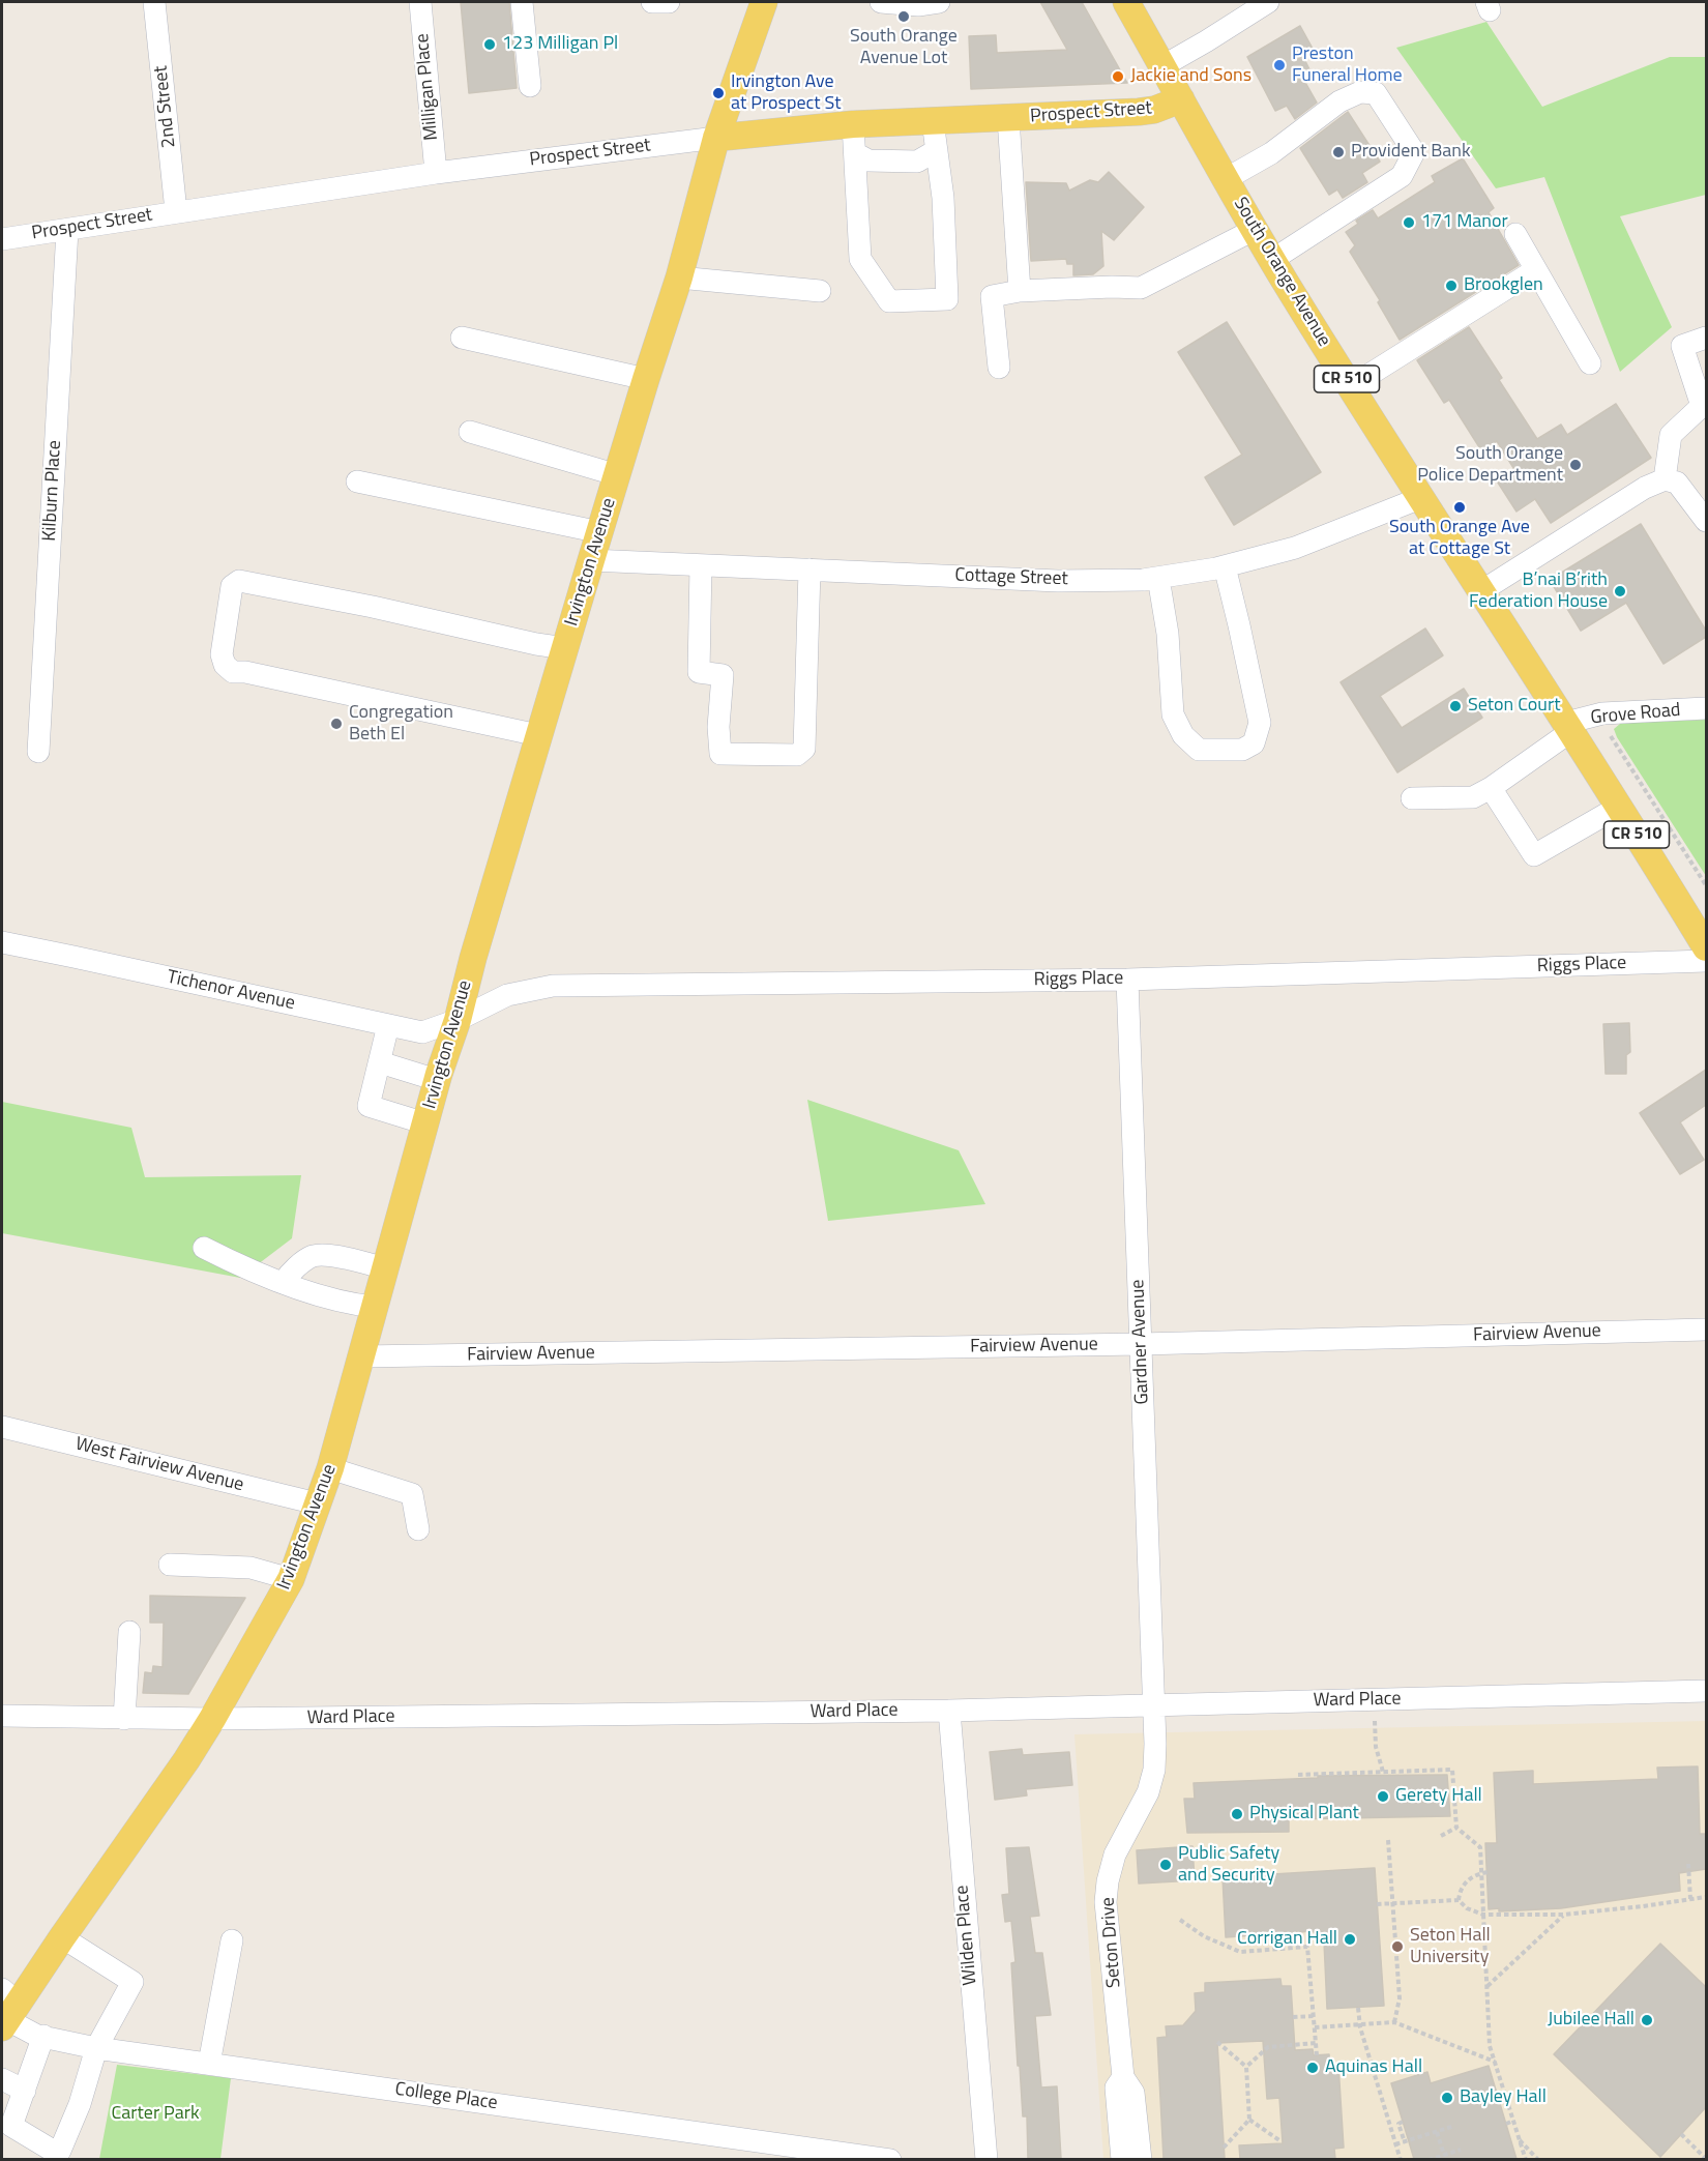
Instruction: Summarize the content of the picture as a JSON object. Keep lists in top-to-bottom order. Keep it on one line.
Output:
{"streets":{"main road":["Prospect Street","South Orange Avenue","CR 510","Irvington Avenue"],"street":["Milligan Place","2nd Street","Kilburn Place","Cottage Street","Grove Road","Riggs Place","Tichenor Avenue","Fairview Avenue","Gardner Avenue","West Fairview Avenue","Ward Place","Wilden Place","Seton Drive","College Place"]},"crossings":[["Milligan Place","Prospect Street"],["2nd Street","Prospect Street"],["Prospect Street","South Orange Avenue"],["Prospect Street","Kilburn Place"],["Prospect Street","Irvington Avenue"],["South Orange Avenue","Cottage Street"],["South Orange Avenue","Grove Road"],["Irvington Avenue","Cottage Street"],["Irvington Avenue","Riggs Place"],["Irvington Avenue","Tichenor Avenue"],["Irvington Avenue","Fairview Avenue"],["Irvington Avenue","West Fairview Avenue"],["Irvington Avenue","Ward Place"],["Irvington Avenue","College Place"],["Riggs Place","Tichenor Avenue"],["Riggs Place","Gardner Avenue"],["Fairview Avenue","Gardner Avenue"],["Gardner Avenue","Ward Place"],["Gardner Avenue","Seton Drive"],["Ward Place","Wilden Place"],["Ward Place","Seton Drive"]],"parks":["Carter Park"],"places":["South Orange Avenue Lot","123 Milligan Pl","Preston Funeral Home","Jackie and Sons","Irvington Ave at Prospect St","Provident Bank","171 Manor","Brookglen","South Orange Police Department","South Orange Ave at Cottage St","B’nai B’rith Federation House","Seton Court","Congregation Beth El","Gerety Hall","Physical Plant","Public Safety and Security","Corrigan Hall","Seton Hall University","Jubilee Hall","Aquinas Hall","Bayley Hall"]}
